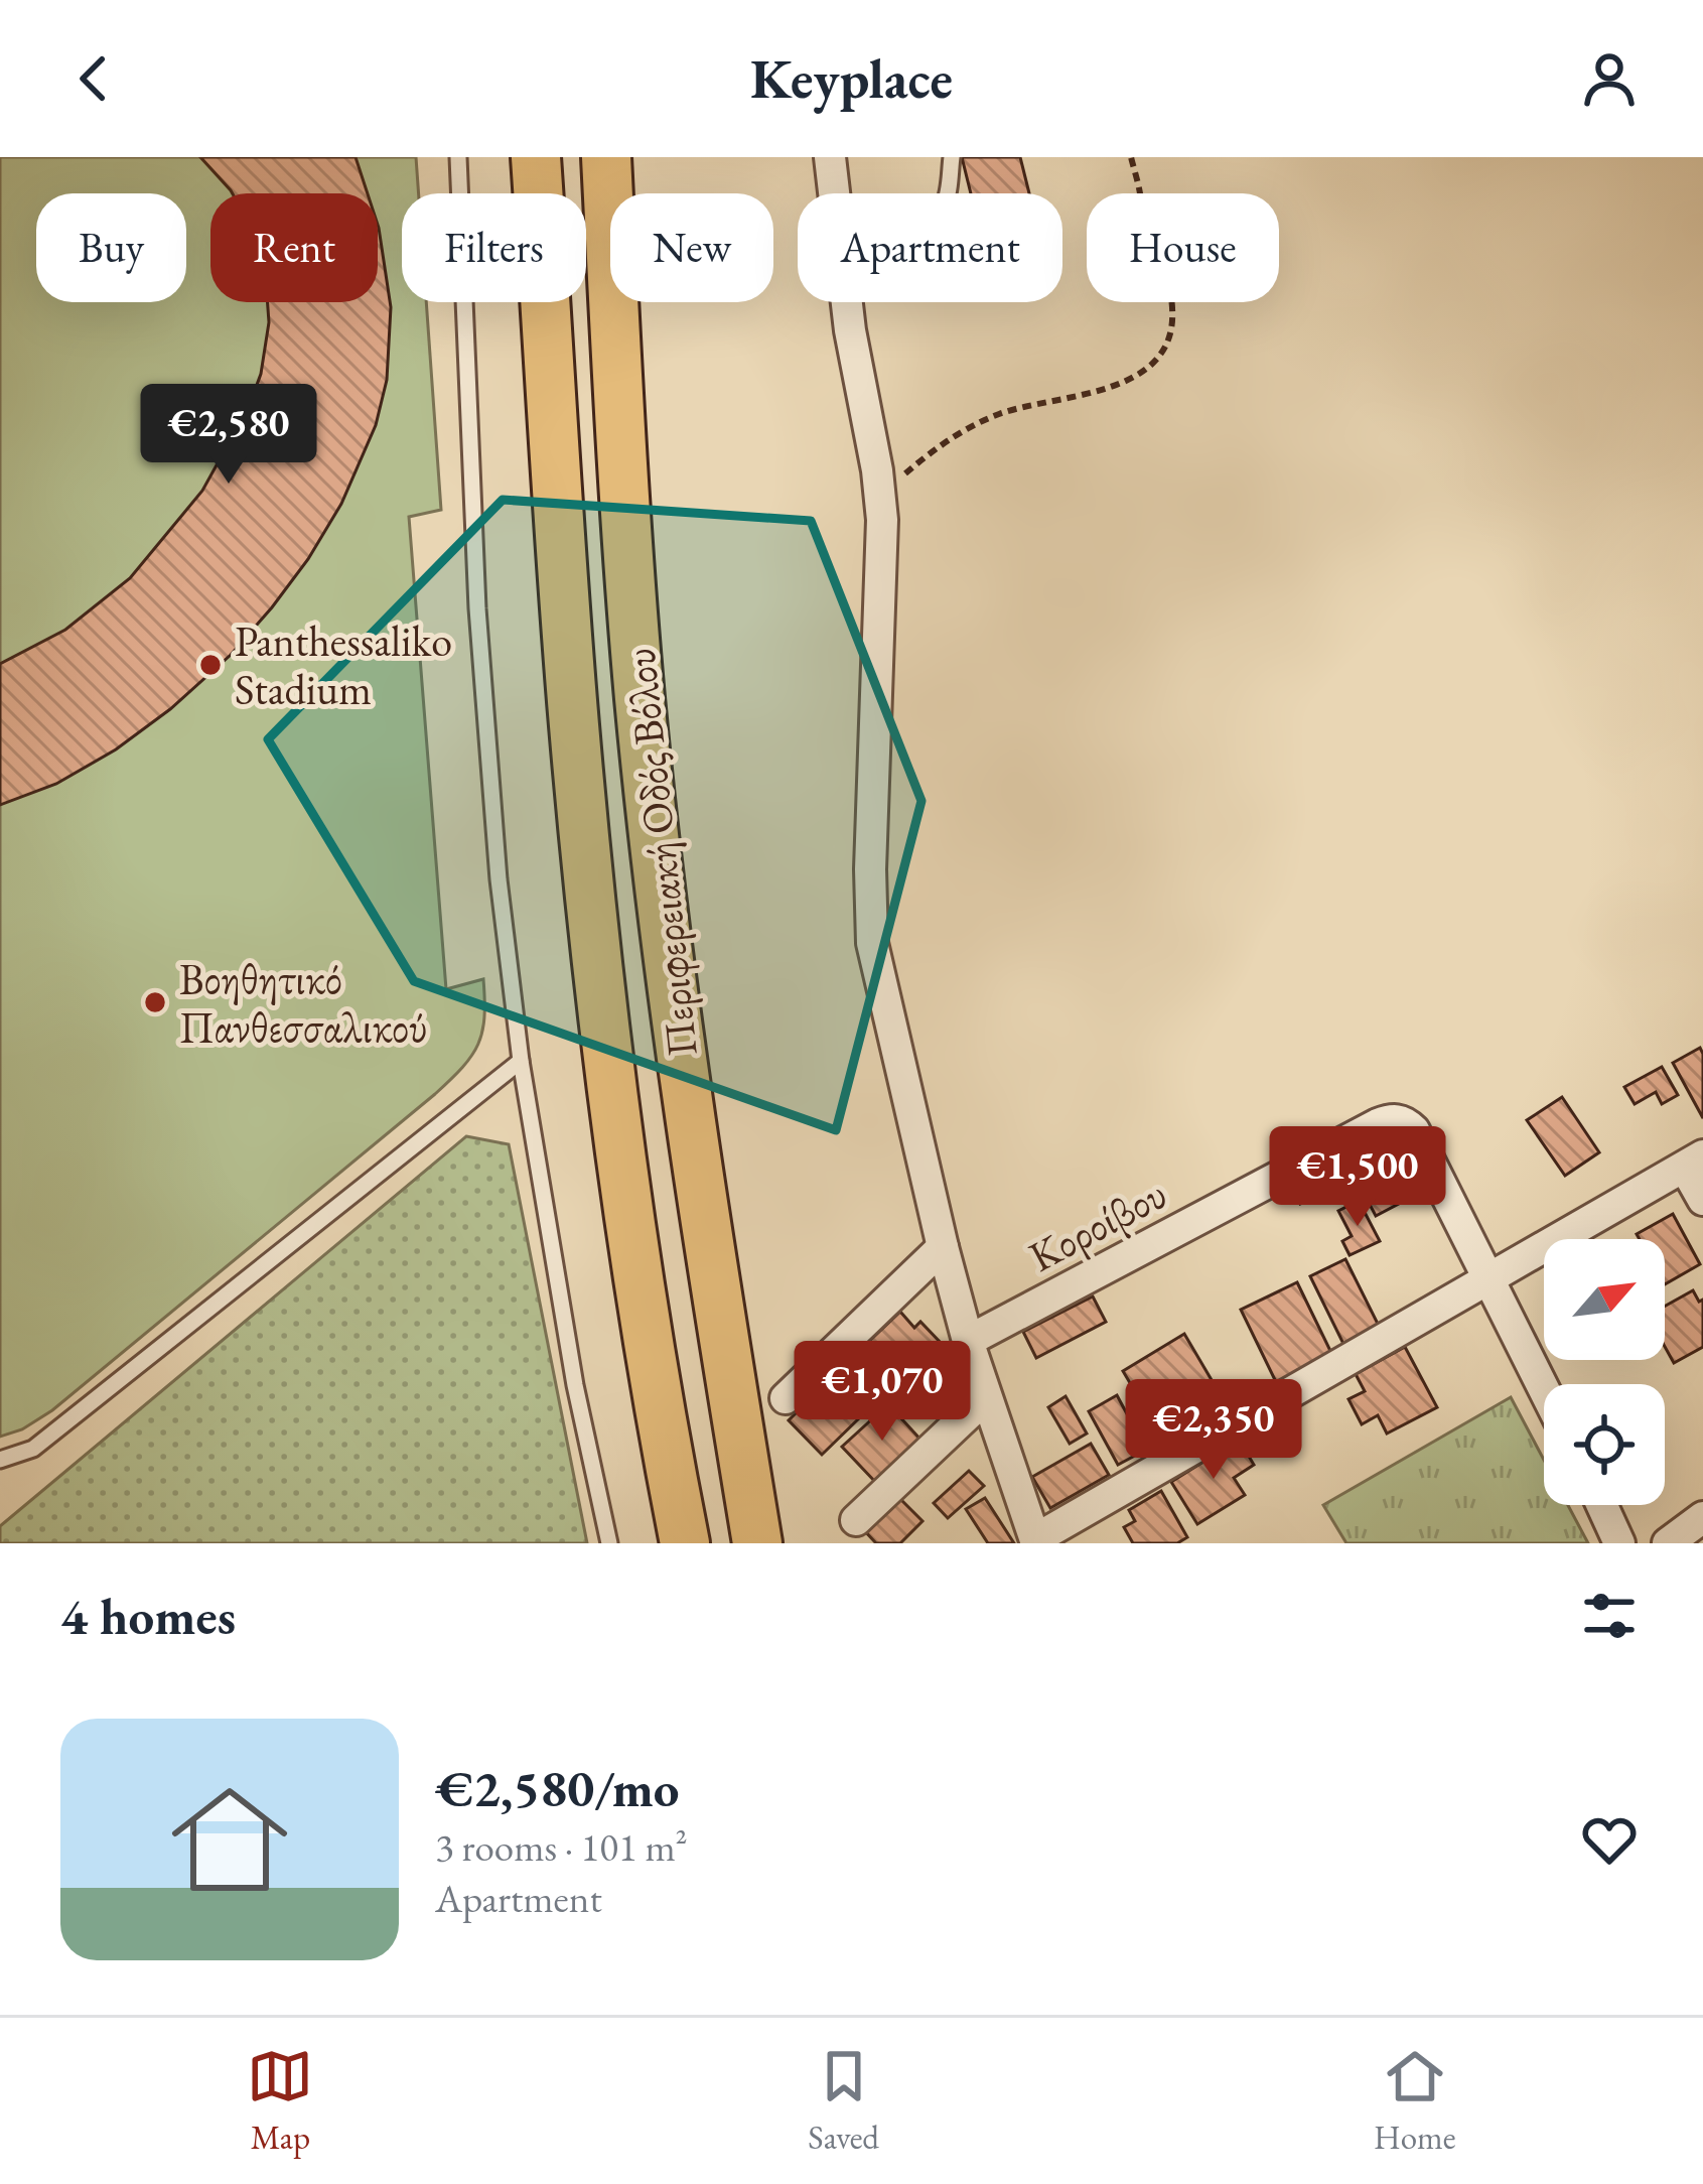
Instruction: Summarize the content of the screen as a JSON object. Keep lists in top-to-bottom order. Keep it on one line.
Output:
{"streets":{"main road":["Περιφερειακή Οδός Βόλου"],"street":["Κοροίβου"]},"places":["Panthessaliko Stadium","Βοηθητικό Πανθεσσαλικού"],"north":"top right","page":{"header":"Keyplace","chip":["Buy","Rent","Filters","New","Apartment","House"],"price":["€2,580","€1,500","€1,070","€2,350"],"heading":"4 homes","list":[{"name":"€2,580/mo","note":"3 rooms · 101 m² · Apartment"}],"tabs":["Map","Saved","Home"]}}
